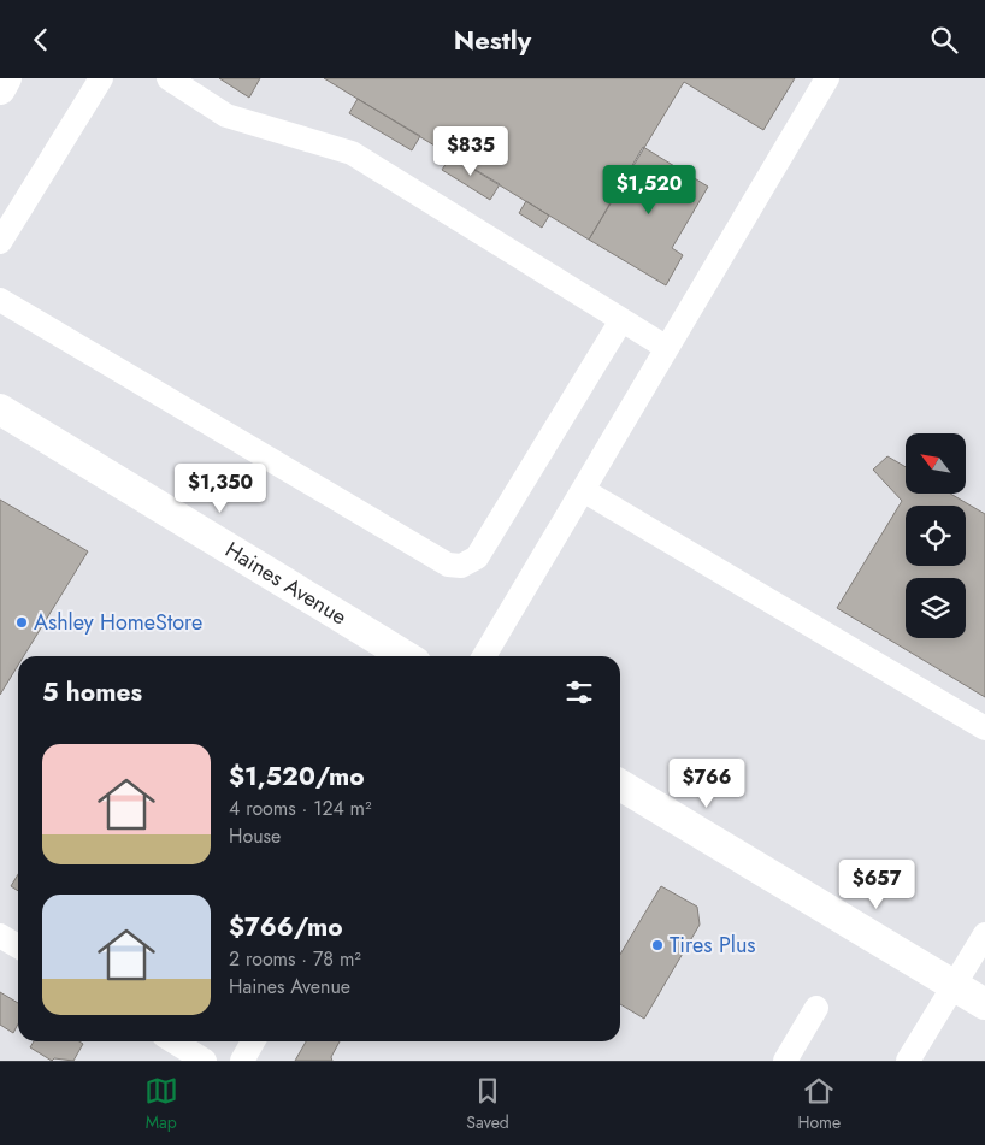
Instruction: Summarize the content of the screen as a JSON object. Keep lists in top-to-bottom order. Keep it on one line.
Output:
{"streets":{"main road":["Haines Avenue"]},"places":["Ashley HomeStore","Tires Plus"],"north":"top left","page":{"header":"Nestly","price":["$835","$1,520","$1,350","$766","$657"],"heading":"5 homes","list":[{"name":"$1,520/mo","note":"4 rooms · 124 m² · House"},{"name":"$766/mo","note":"2 rooms · 78 m² · Haines Avenue"}],"tabs":["Map","Saved","Home"]}}
